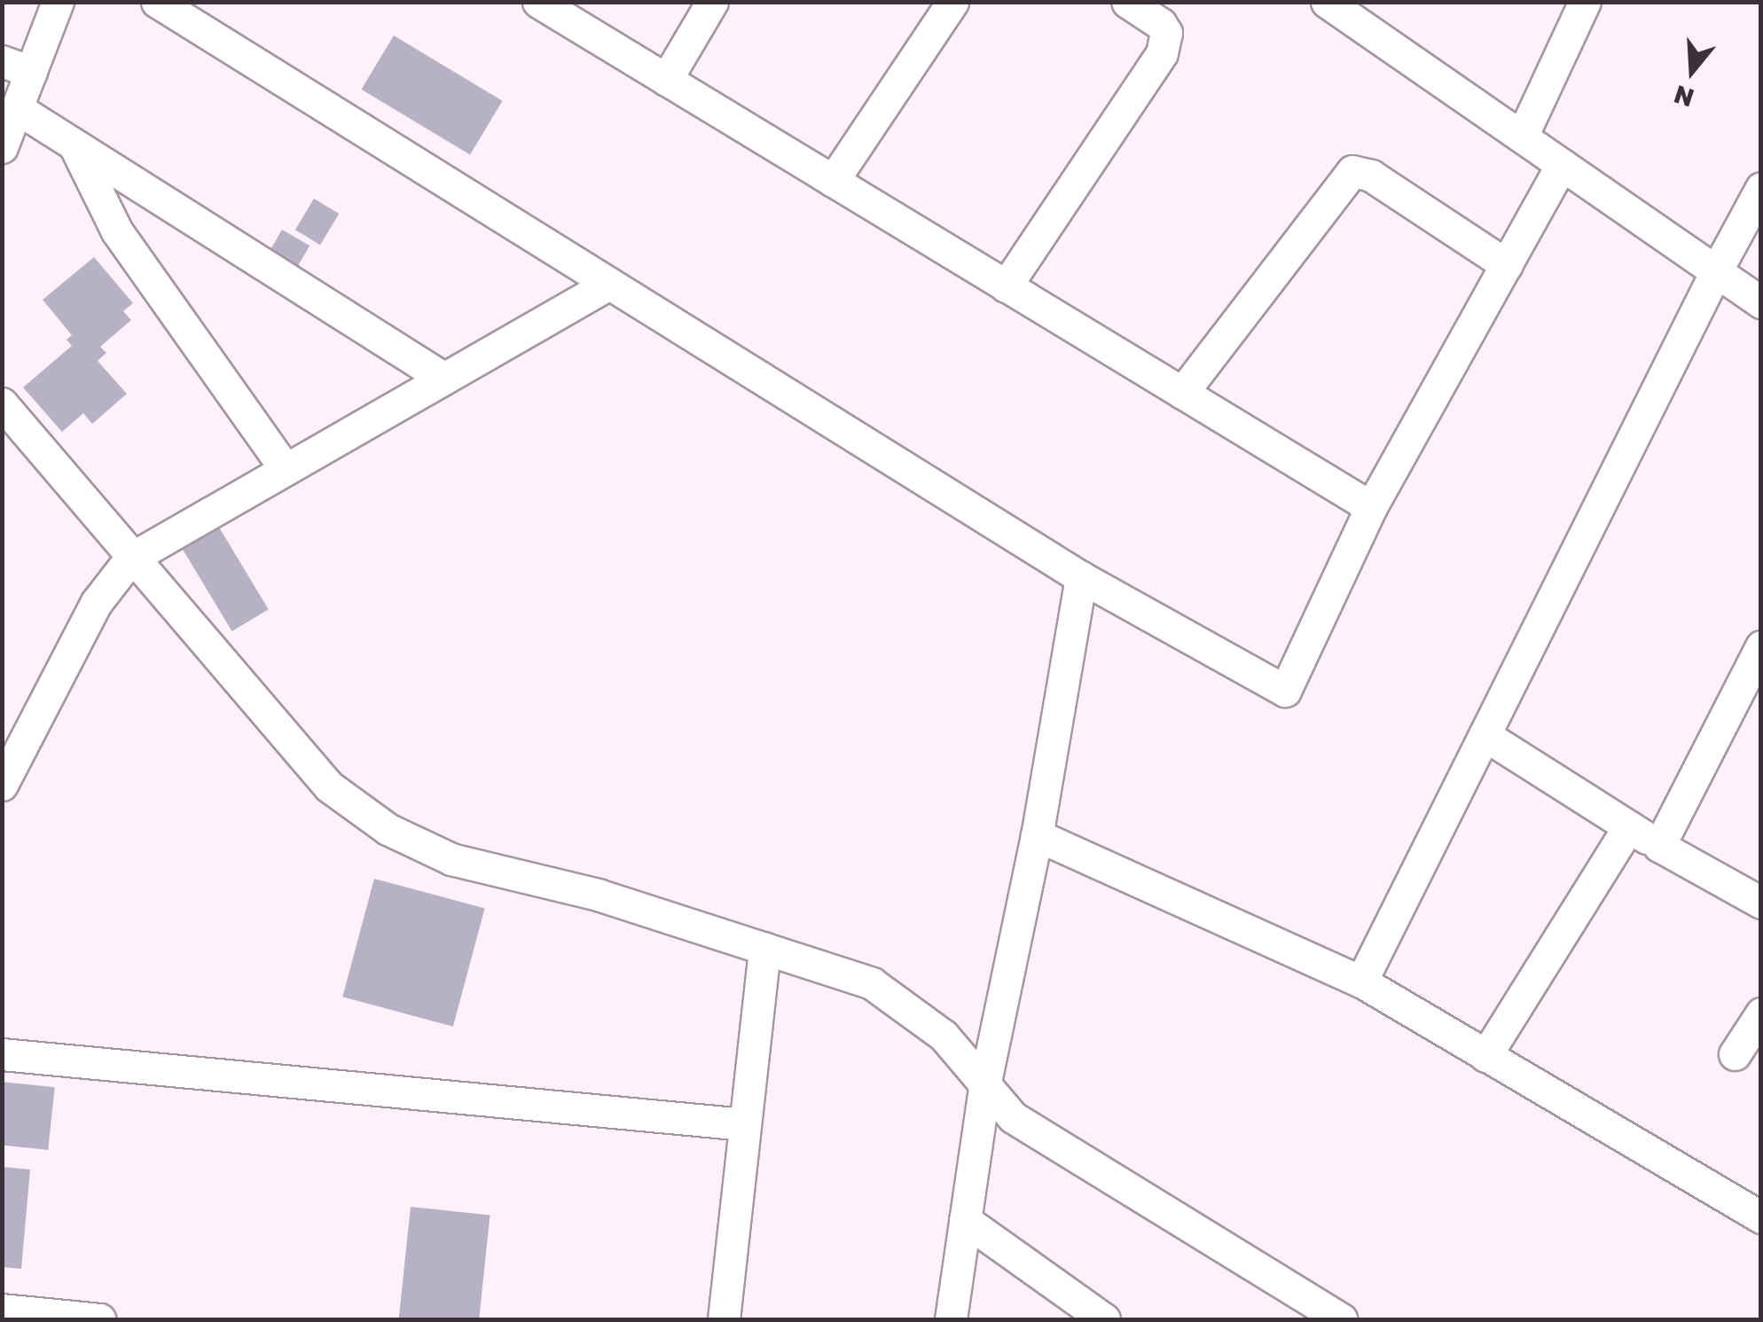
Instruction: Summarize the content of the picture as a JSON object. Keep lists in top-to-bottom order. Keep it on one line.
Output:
{"north":"bottom"}
